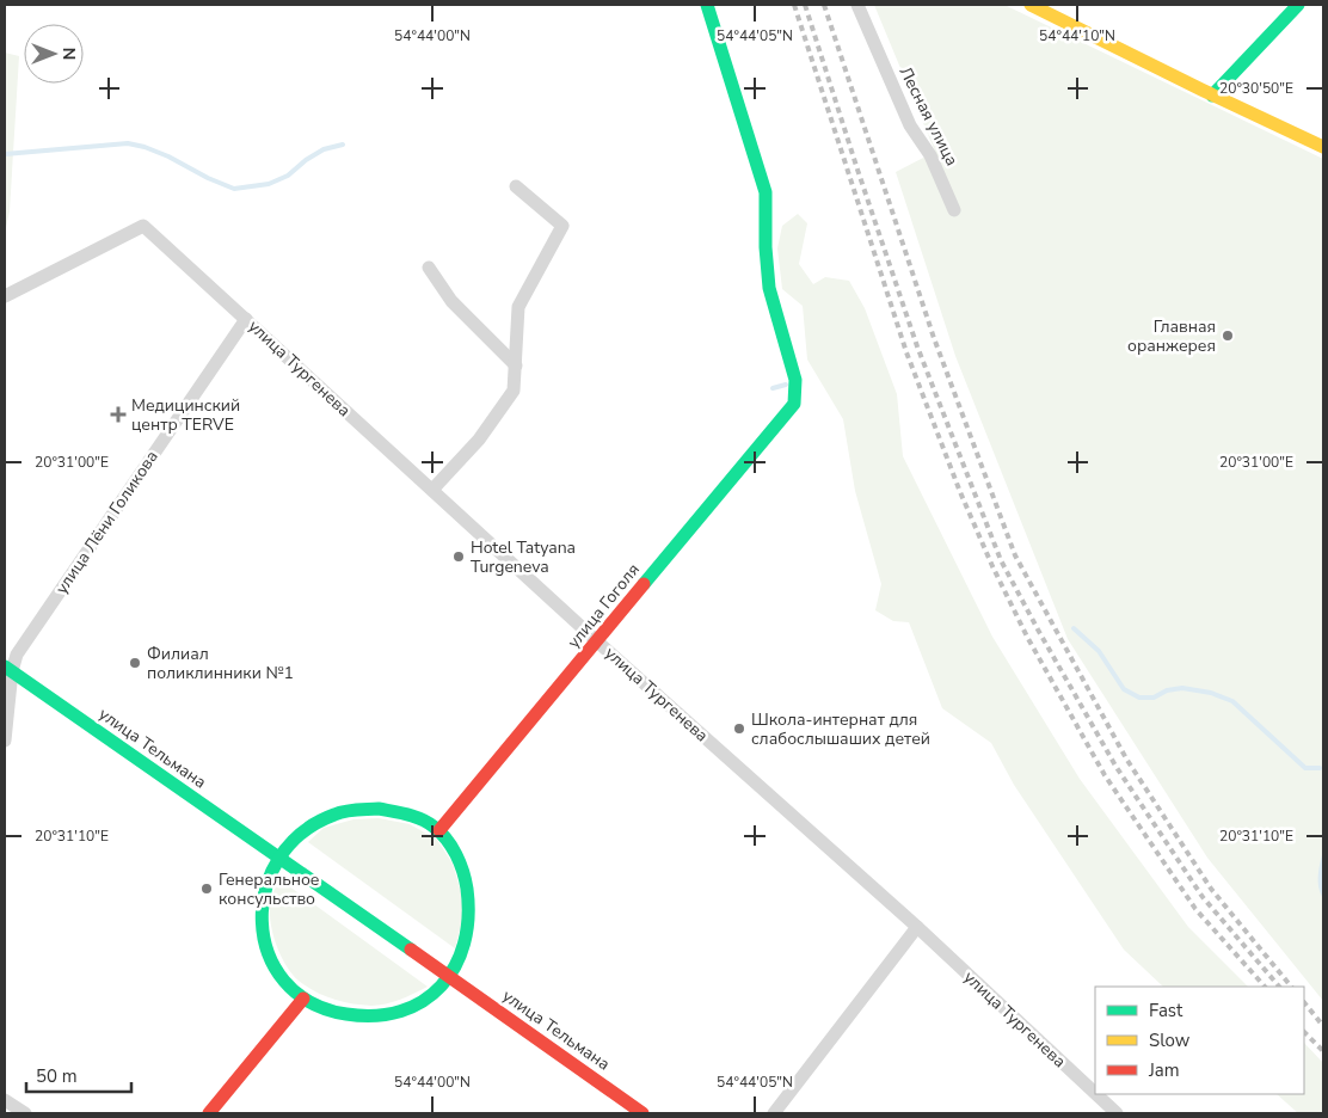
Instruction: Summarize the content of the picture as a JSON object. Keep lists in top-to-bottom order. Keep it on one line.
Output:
{"streets":{"street":["Лесная улица","улица Тургенева","улица Лёни Голикова","улица Гоголя","улица Тельмана"]},"crossings":[["улица Тургенева","улица Лёни Голикова"],["улица Тургенева","улица Гоголя"],["улица Лёни Голикова","улица Тельмана"]],"places":{"other":["Главная оранжерея","Hotel Tatyana Turgeneva","Филиал поликлинники №1","Школа-интернат для слабослышаших детей","Генеральное консульство"],"health":["Медицинский центр TERVE"]},"legend":["Fast","Slow","Jam"],"scale_bar":"50 m","north":"right","coordinates":["54°44'00\"N","54°44'05\"N","54°44'10\"N","20°30'50\"E","20°31'00\"E","20°31'10\"E"]}
